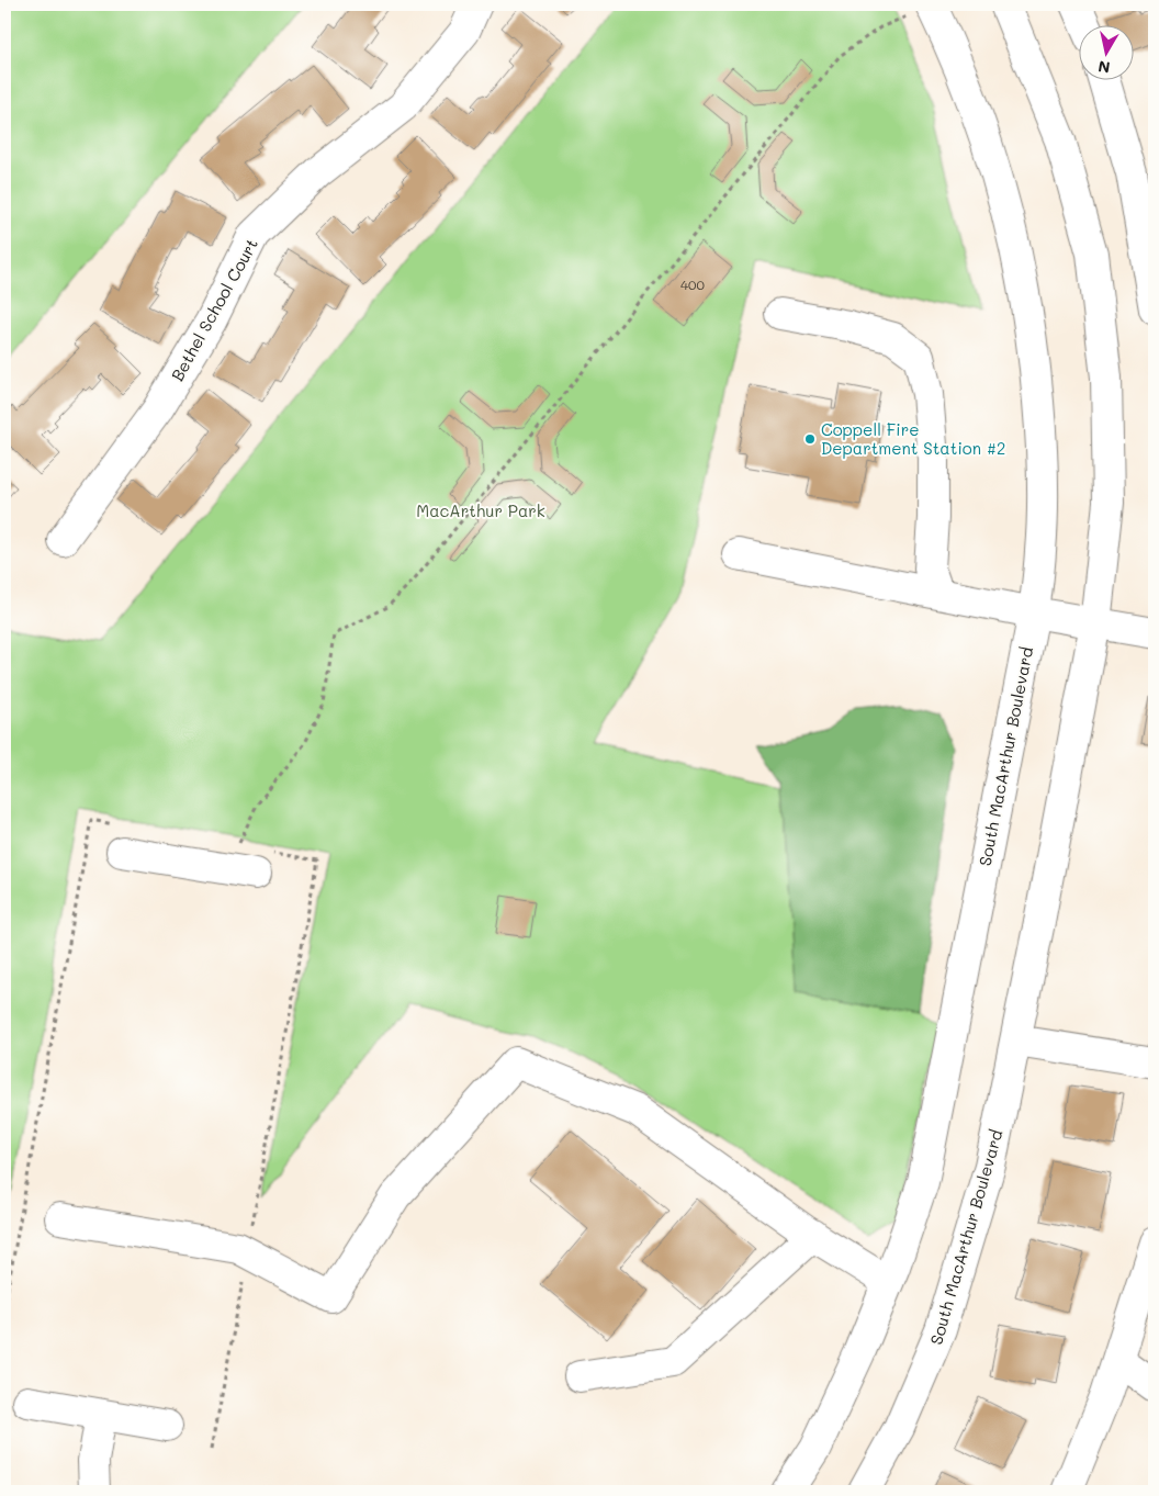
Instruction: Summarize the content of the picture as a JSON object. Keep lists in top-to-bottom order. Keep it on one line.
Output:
{"streets":{"main road":["Bethel School Court","South MacArthur Boulevard"]},"parks":["MacArthur Park"],"places":["Coppell Fire Department Station #2"],"house_numbers":["400"],"north":"bottom"}
